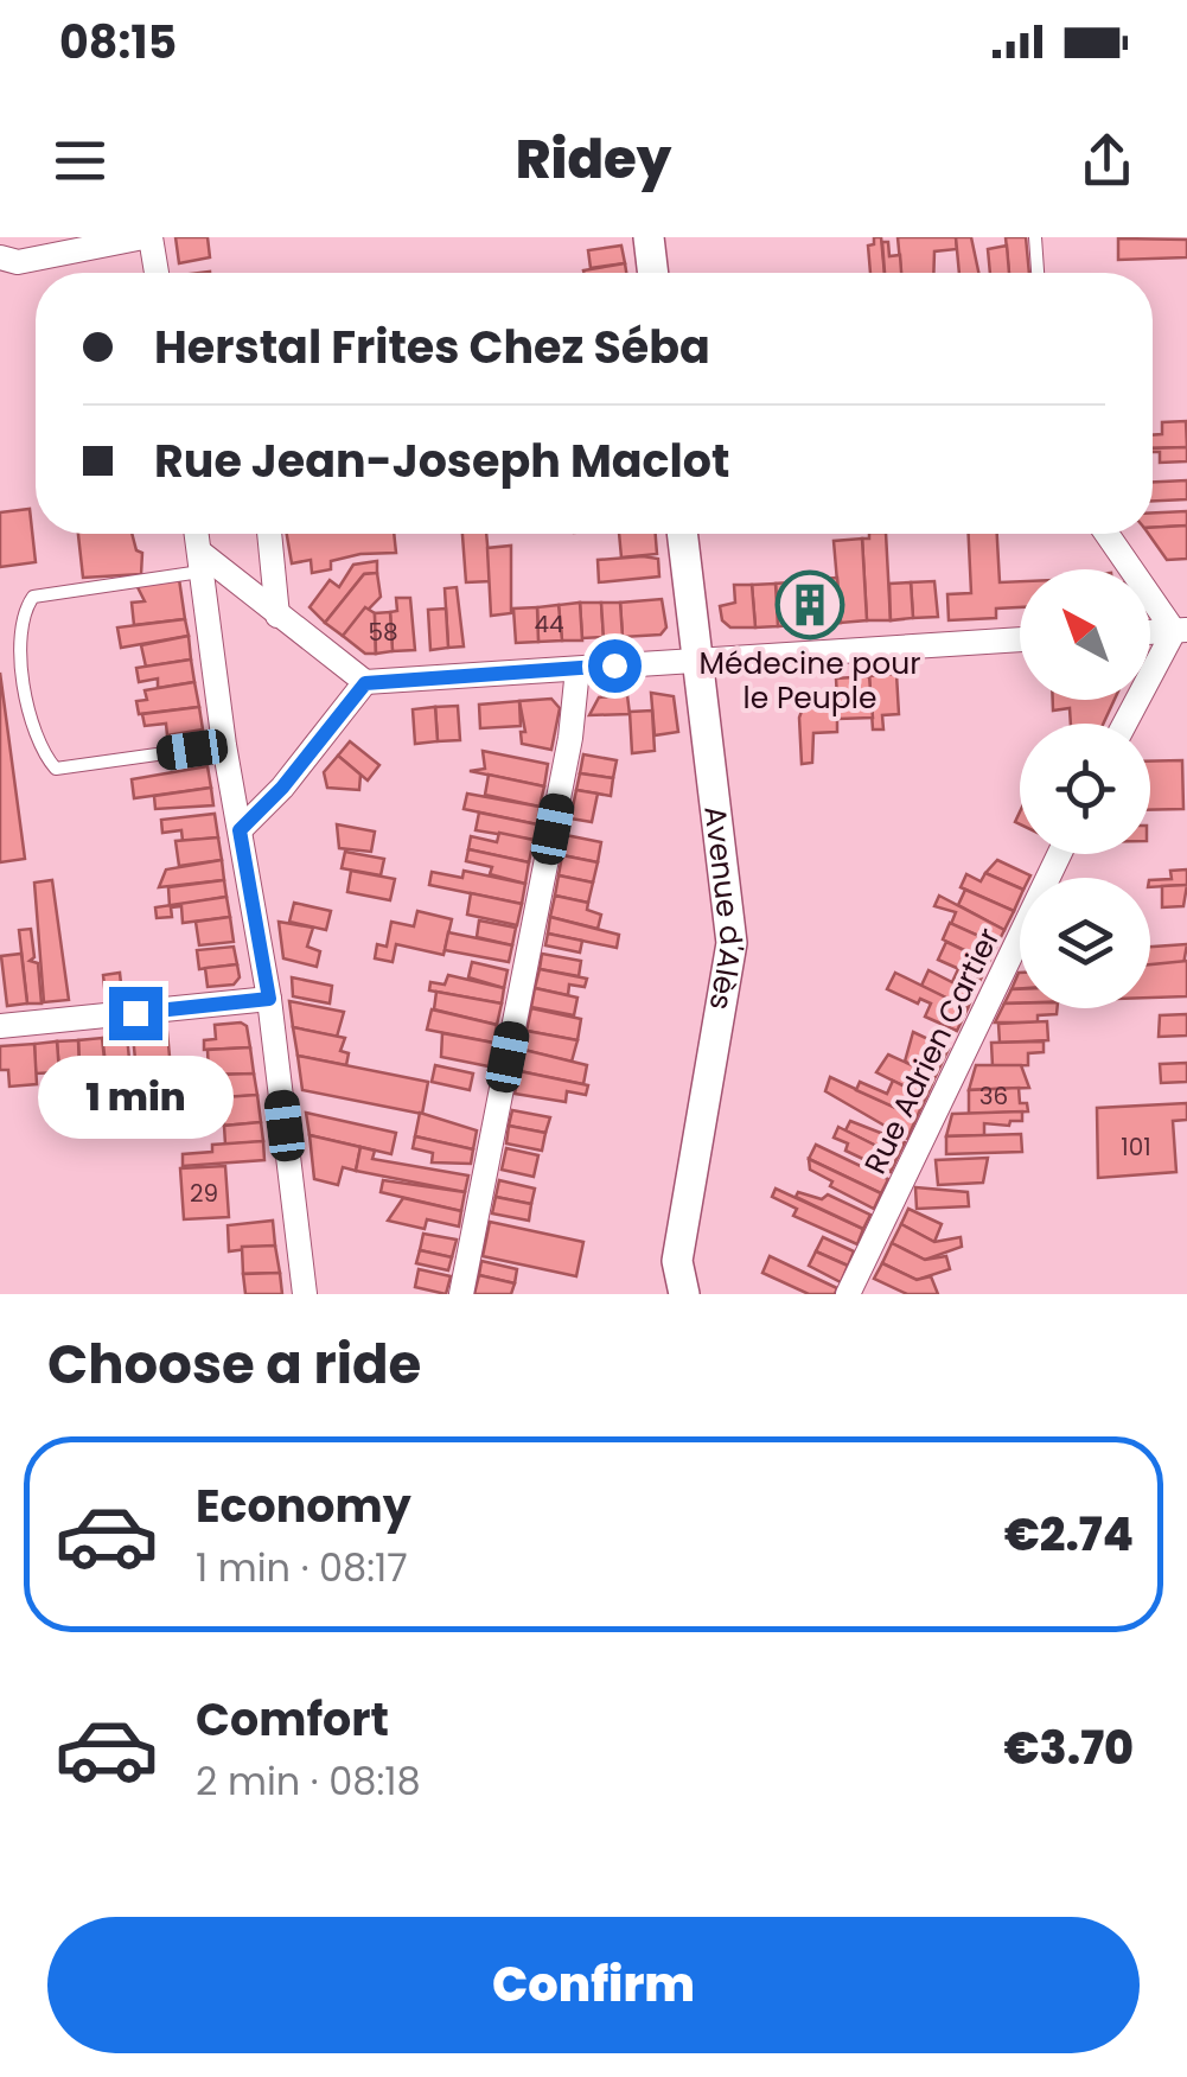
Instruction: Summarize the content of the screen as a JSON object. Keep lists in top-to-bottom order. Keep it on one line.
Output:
{"streets":{"street":["Avenue d'Alès","Rue Adrien Cartier"]},"places":{"building":["Médecine pour le Peuple"]},"house_numbers":["44","58","36","101","29"],"north":"top left","page":{"status":"08:15","header":"Ridey","banner":["Herstal Frites Chez Séba","Rue Jean-Joseph Maclot"],"bubble":"1 min","heading":"Choose a ride","list":[{"name":"Economy","note":"1 min · 08:17","value":"€2.74"},{"name":"Comfort","note":"2 min · 08:18","value":"€3.70"}],"buttons":"Confirm"}}
